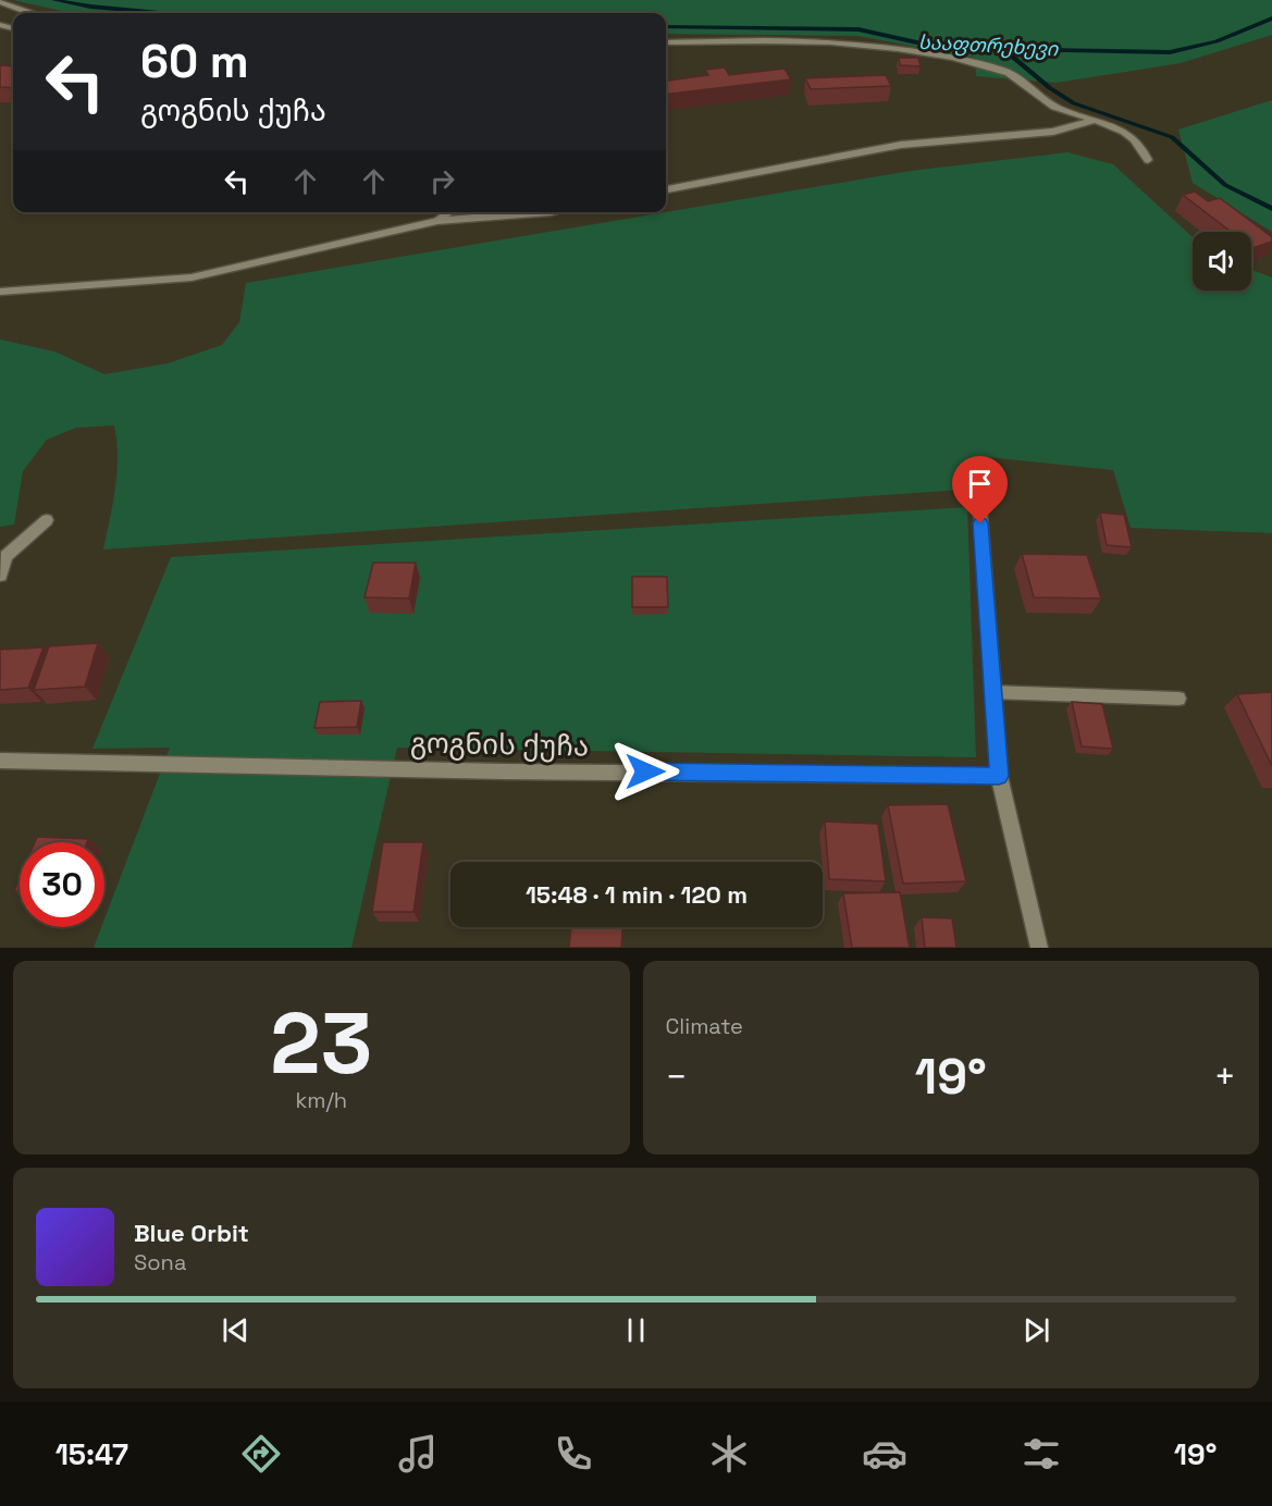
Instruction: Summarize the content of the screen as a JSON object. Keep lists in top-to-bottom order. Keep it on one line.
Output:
{"streets":{"street":["გოგნის ქუჩა"]},"water":["სააფთრეხევი"],"page":{"turn":["60 m","გოგნის ქუჩა"],"limit":"30","trip":"15:48 · 1 min · 120 m","tile":[["23","km/h"],"Climate"],"heat":["−","19°","+"],"song":["Blue Orbit","Sona"],"tabs":["15:47","19°"]}}
